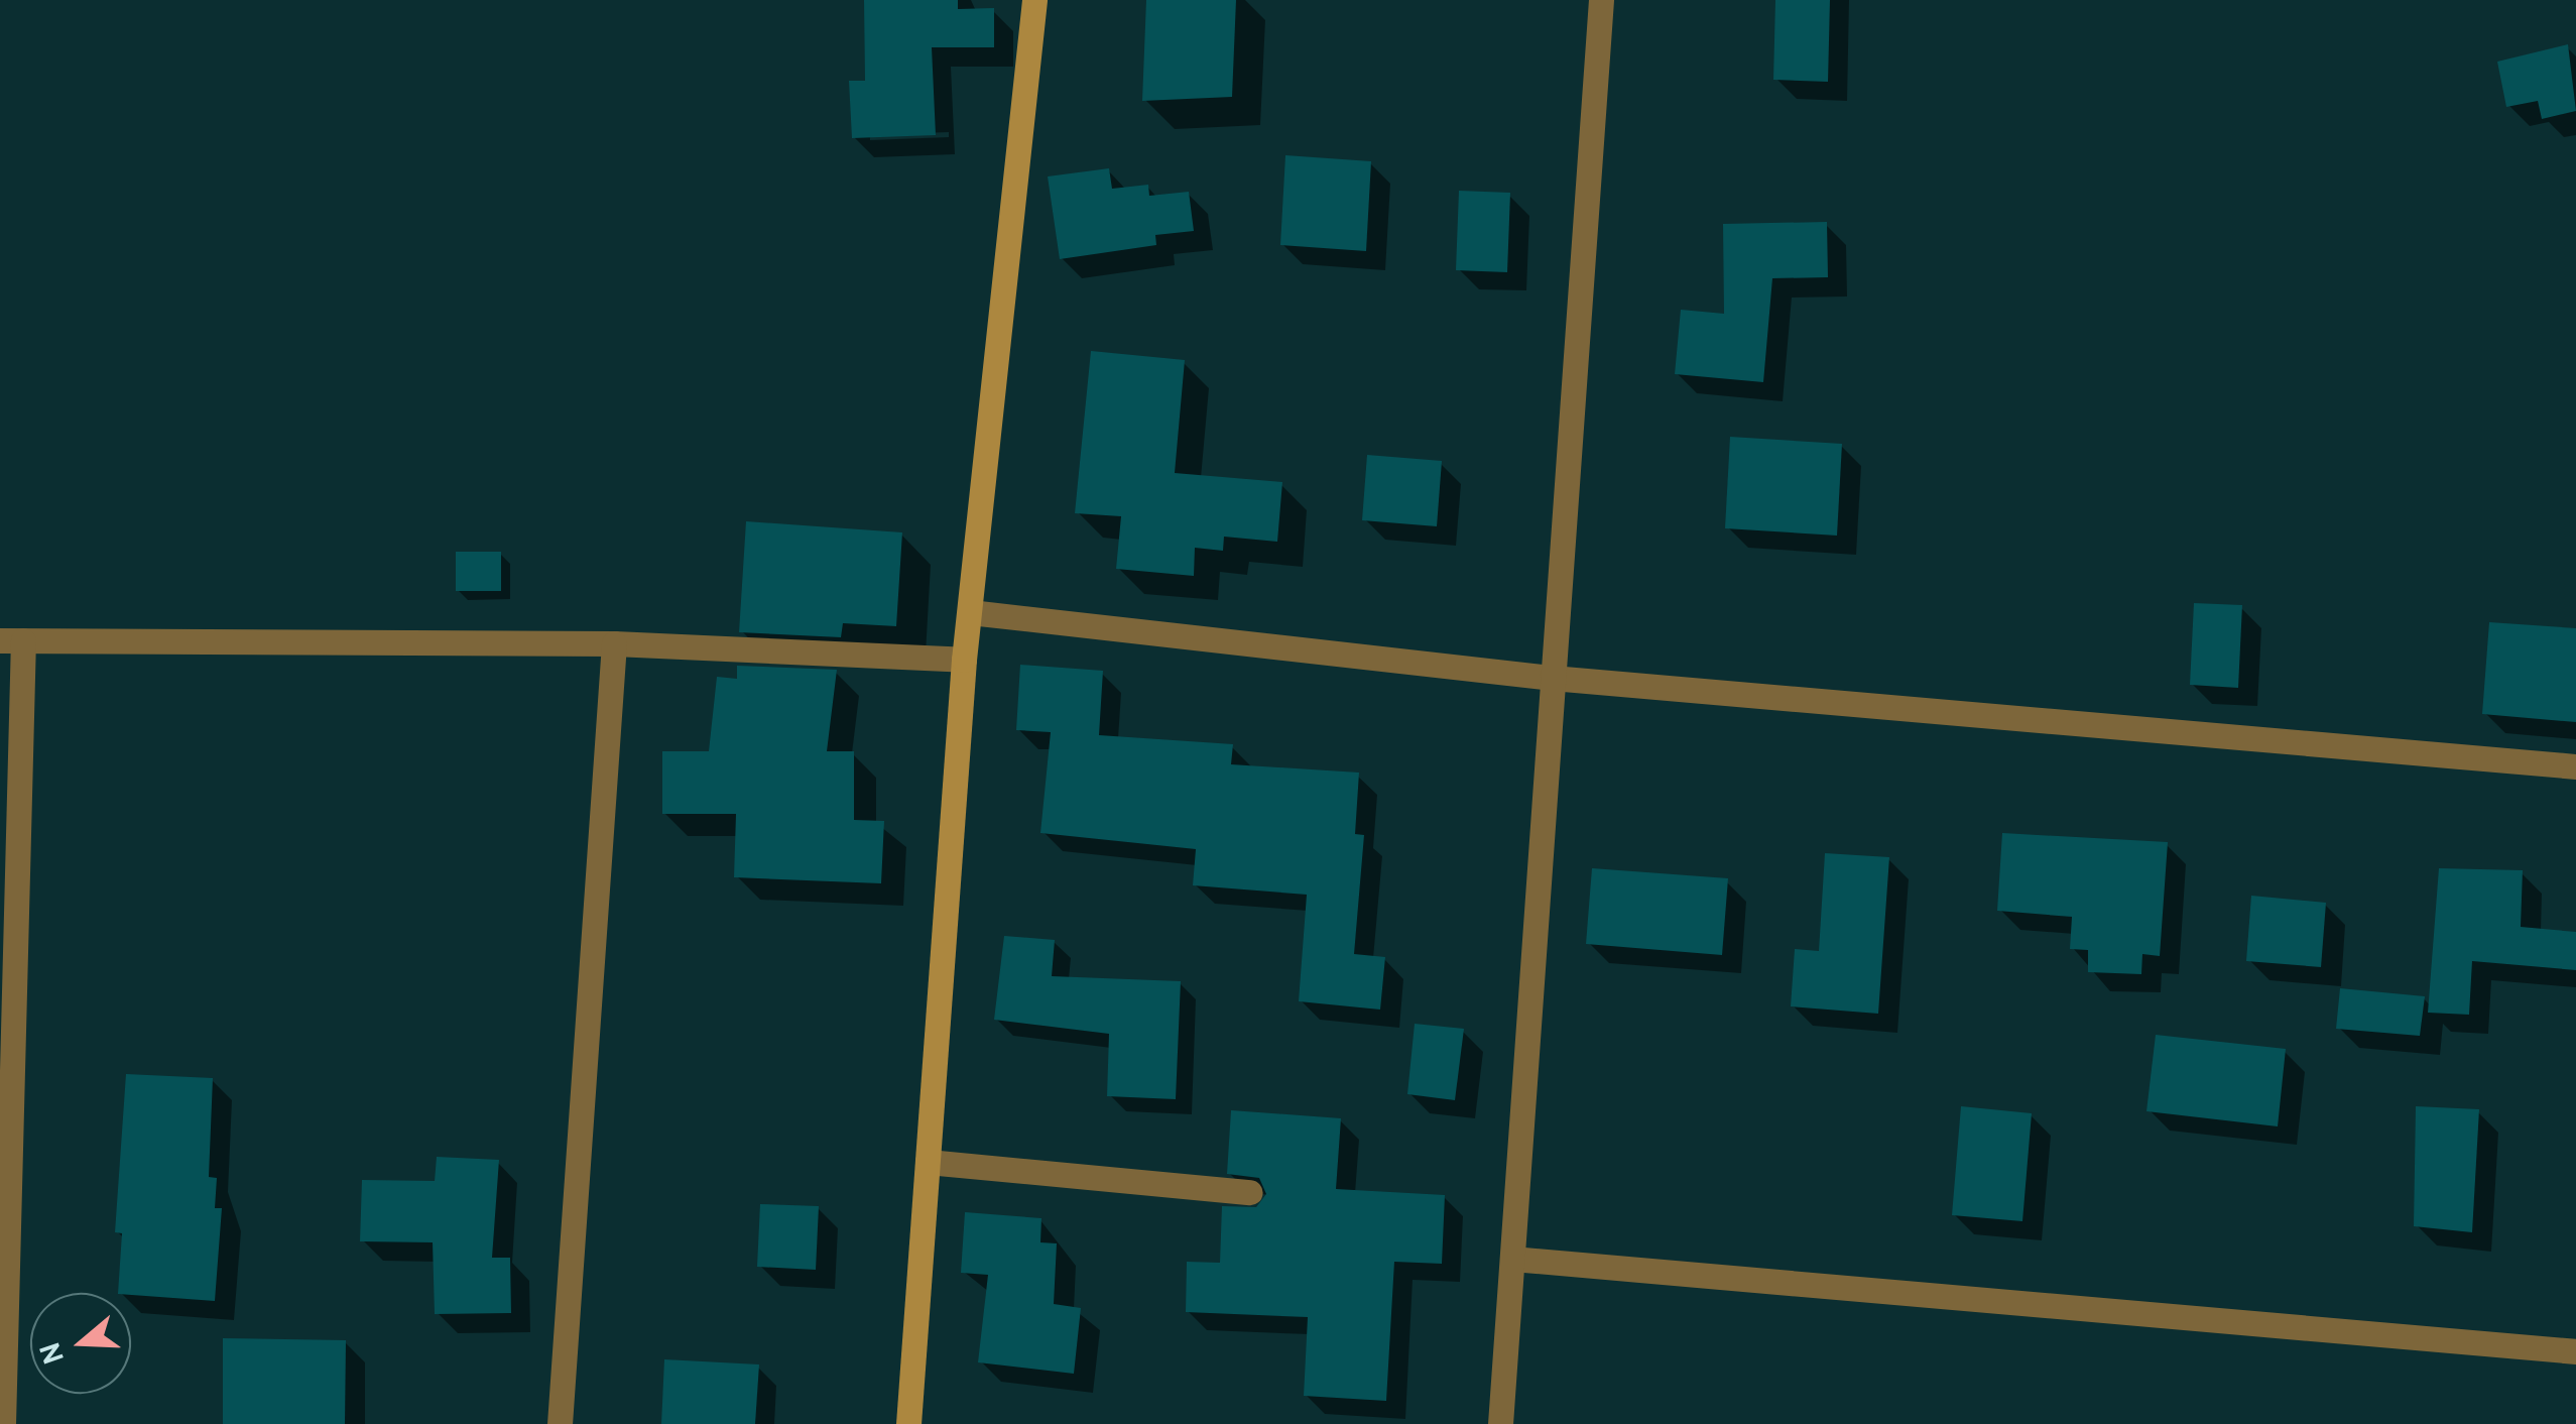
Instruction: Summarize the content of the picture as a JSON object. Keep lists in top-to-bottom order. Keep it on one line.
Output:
{"north":"left"}
